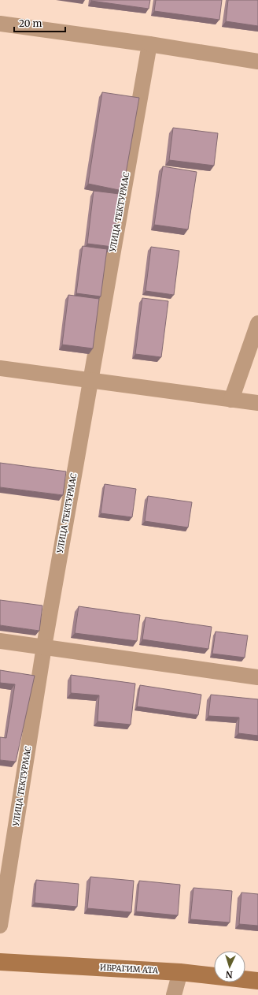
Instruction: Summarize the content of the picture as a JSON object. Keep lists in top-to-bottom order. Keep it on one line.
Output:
{"streets":{"street":["УЛИЦА ТЕКТУРМАС","ИБРАГИМ АТА"]},"scale_bar":"20 m","north":"bottom"}
